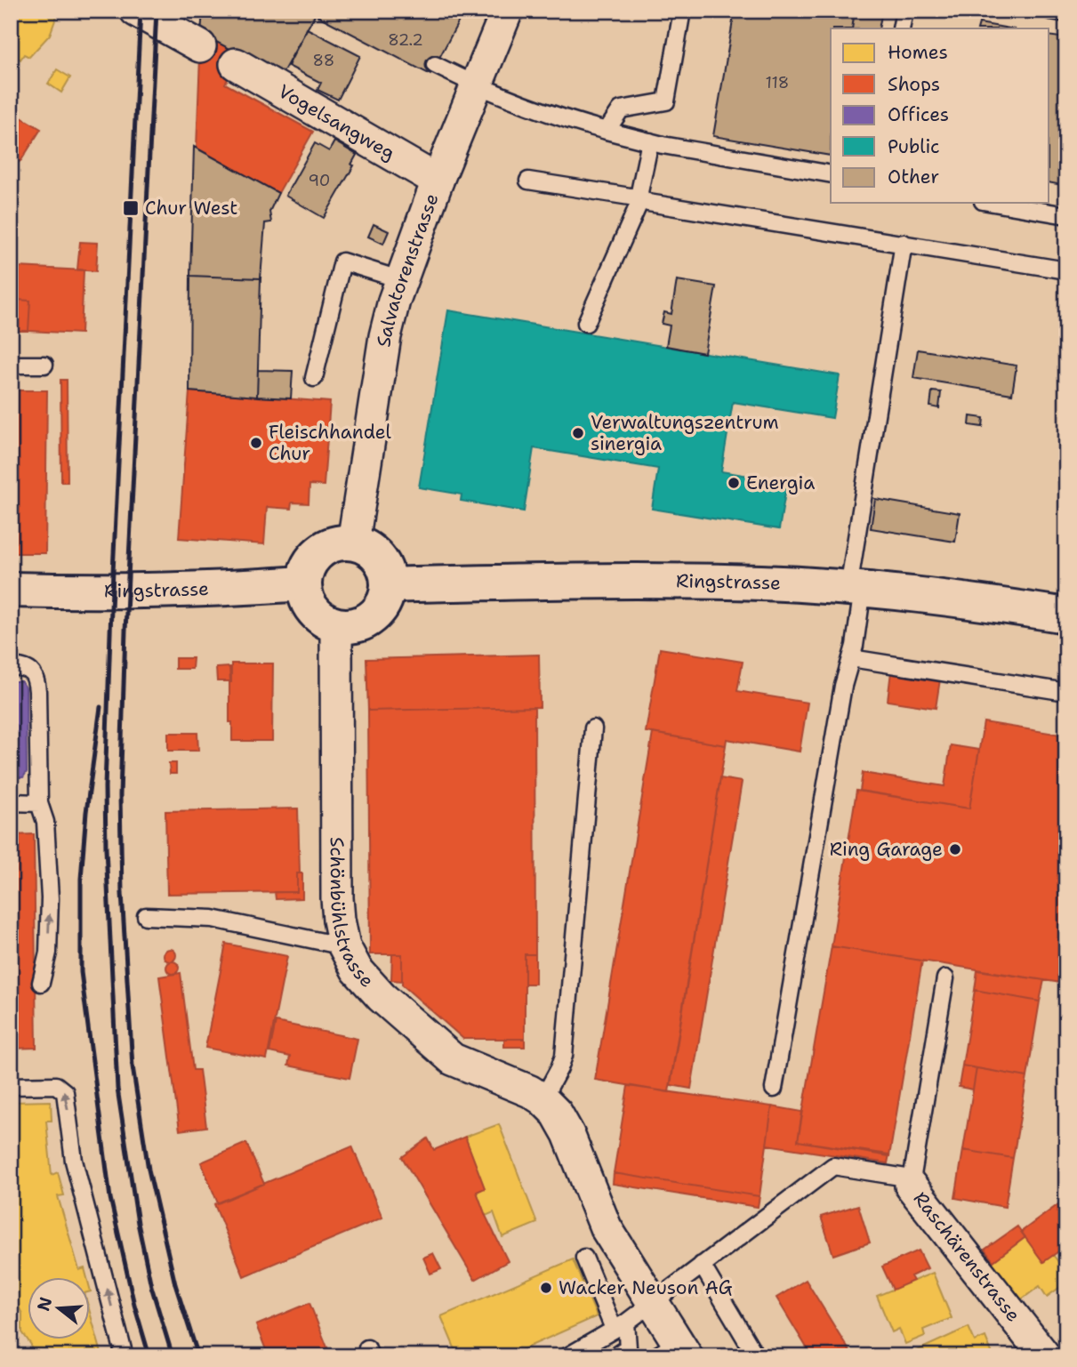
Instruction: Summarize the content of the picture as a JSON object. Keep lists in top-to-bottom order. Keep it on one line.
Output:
{"streets":{"main road":["Ringstrasse"],"street":["Vogelsangweg","Salvatorenstrasse","Schönbühlstrasse","Raschärenstrasse"]},"crossings":[["Vogelsangweg","Salvatorenstrasse"],["Salvatorenstrasse","Ringstrasse"],["Salvatorenstrasse","Schönbühlstrasse"],["Ringstrasse","Schönbühlstrasse"]],"places":{"transit":["Chur West"],"other":["Verwaltungszentrum sinergia","Fleischhandel Chur","Energia","Ring Garage","Wacker Neuson AG"]},"house_numbers":["82.2","88","118","90"],"legend":["Homes","Shops","Offices","Public","Other"],"north":"left"}
